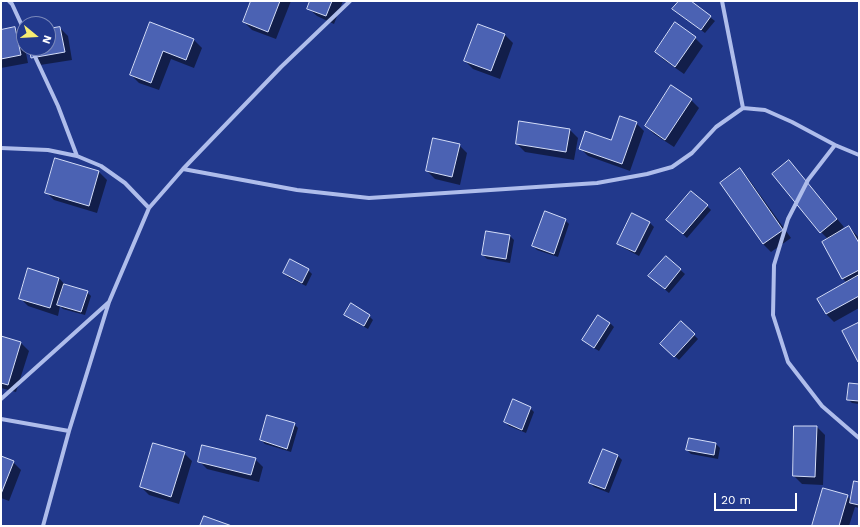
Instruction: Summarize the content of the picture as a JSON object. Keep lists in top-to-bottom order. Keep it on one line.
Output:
{"scale_bar":"20 m","north":"right"}
